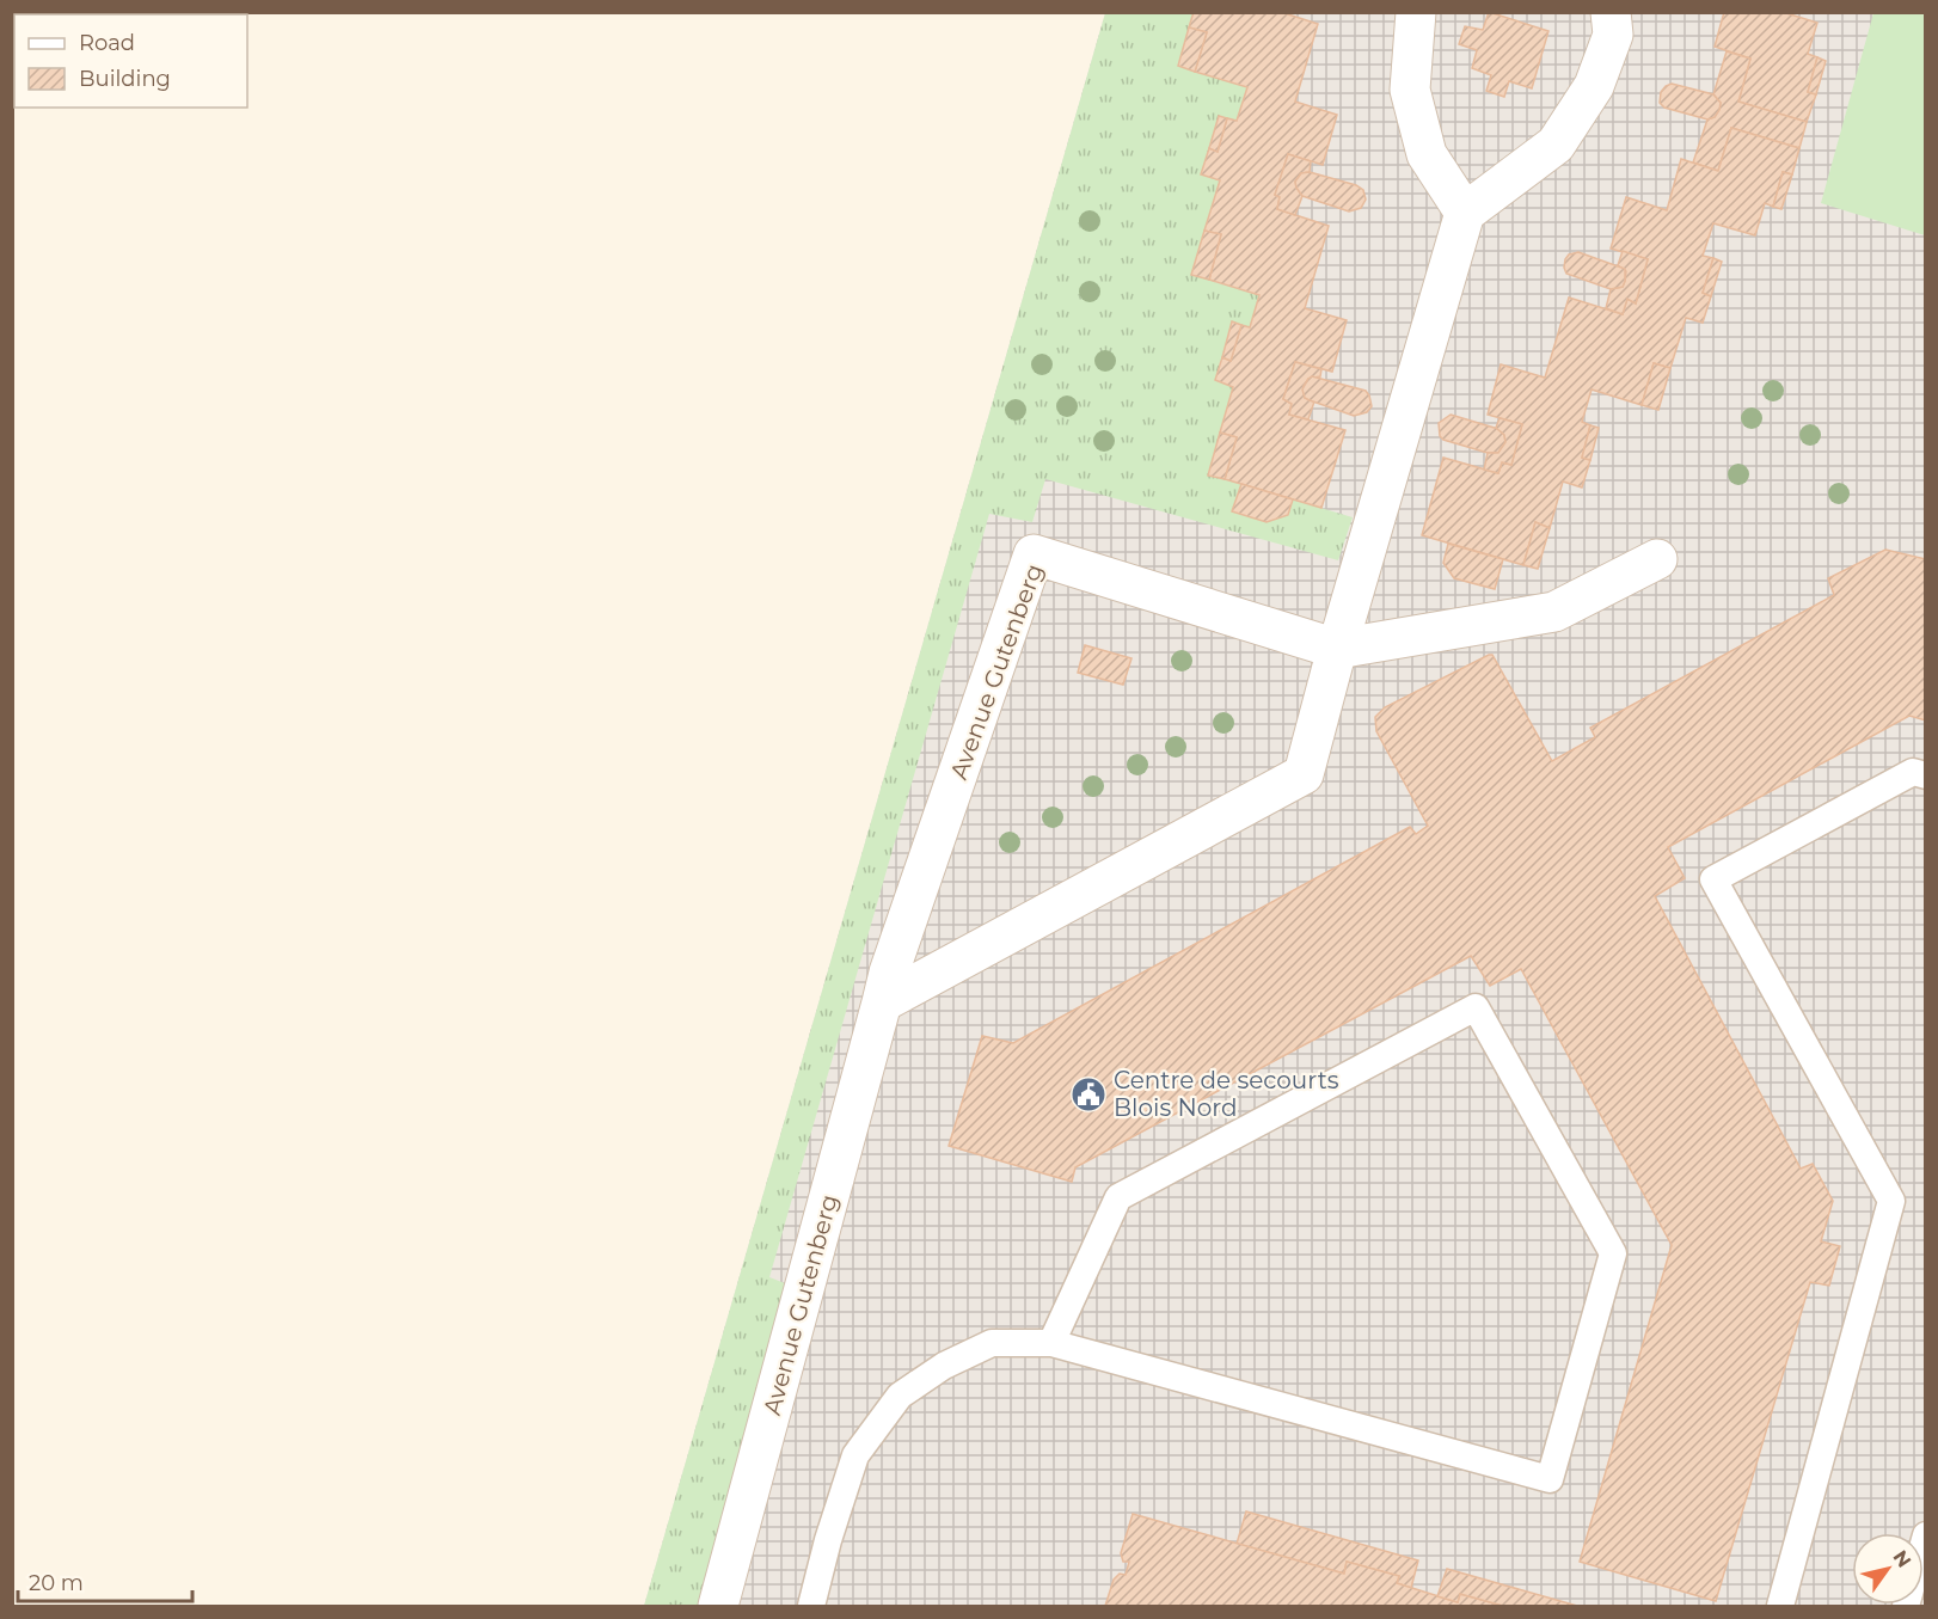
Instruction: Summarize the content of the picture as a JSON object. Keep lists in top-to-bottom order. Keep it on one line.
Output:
{"streets":{"street":["Avenue Gutenberg"]},"places":{"public building":["Centre de secourts Blois Nord"]},"legend":["Road","Building"],"scale_bar":"20 m","north":"top right"}
